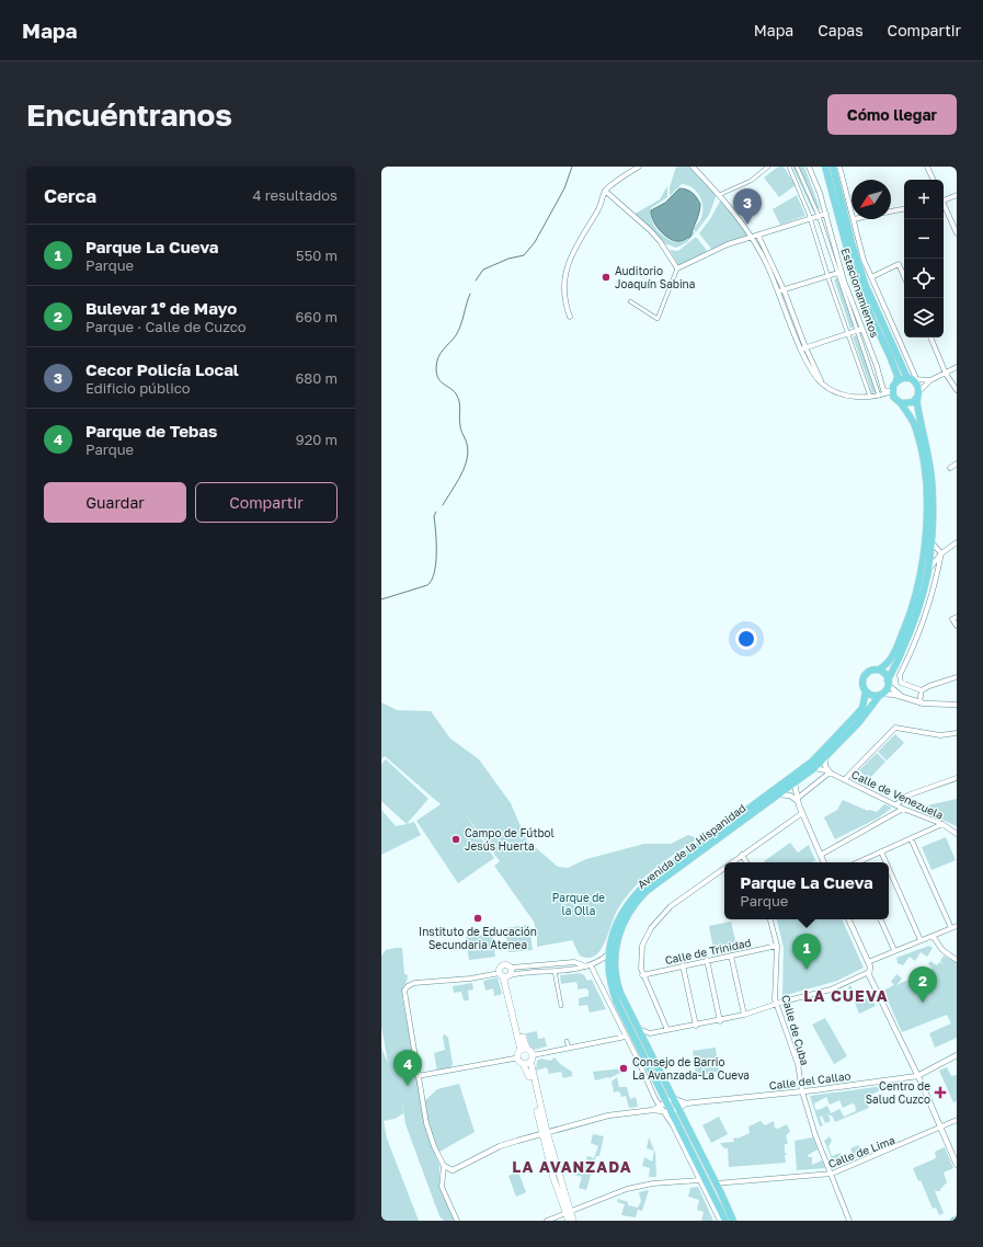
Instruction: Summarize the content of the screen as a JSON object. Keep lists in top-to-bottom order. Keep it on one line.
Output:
{"streets":{"main road":["Avenida de la Hispanidad"],"street":["Estacionamientos","Calle de Venezuela","Calle de Trinidad","Calle de Cuba","Calle del Callao","Calle de Lima"]},"crossings":[["Calle de Venezuela","Avenida de la Hispanidad"],["Avenida de la Hispanidad","Calle del Callao"],["Avenida de la Hispanidad","Calle de Lima"],["Calle de Trinidad","Calle de Cuba"],["Calle de Cuba","Calle del Callao"],["Calle de Cuba","Calle de Lima"]],"districts":["LA CUEVA","LA AVANZADA"],"parks":["Parque de la Olla"],"places":{"other":["Auditorio Joaquín Sabina","Campo de Fútbol Jesús Huerta","Instituto de Educación Secundaria Atenea","Consejo de Barrio La Avanzada-La Cueva"],"health":["Centro de Salud Cuzco"]},"north":"bottom left","page":{"header":"Mapa","nav":["Mapa","Capas","Compartir"],"buttons":["Cómo llegar",["Guardar","Compartir"]],"title":"Encuéntranos","heading":["Cerca","4 resultados"],"map_buttons":["+","−"],"pins":["3","1","2","4"],"list":[{"mark":"1","name":"Parque La Cueva","note":"Parque","value":"550 m"},{"mark":"2","name":"Bulevar 1º de Mayo","note":"Parque · Calle de Cuzco","value":"660 m"},{"mark":"3","name":"Cecor Policía Local","note":"Edificio público","value":"680 m"},{"mark":"4","name":"Parque de Tebas","note":"Parque","value":"920 m"}],"popup":["Parque La Cueva","Parque"]}}
